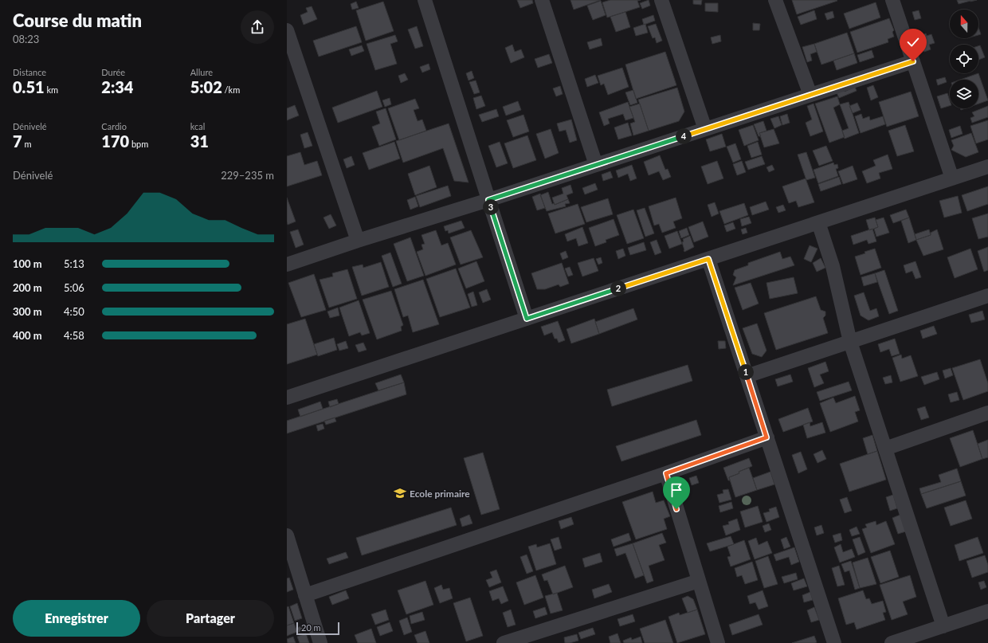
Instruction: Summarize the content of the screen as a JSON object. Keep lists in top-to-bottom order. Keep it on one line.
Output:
{"places":{"school or university":["Ecole primaire"]},"scale_bar":"20 m","north":"top","page":{"heading":["Course du matin","08:23"],"stats":[["Distance","0.51 km"],["Durée","2:34"],["Allure","5:02 /km"],["Dénivelé","7 m"],["Cardio","170 bpm"],["kcal","31"]],"pins":["4","3","2","1"],"chart":["Dénivelé","229–235 m"],"list":[{"name":"100 m","note":"5:13"},{"name":"200 m","note":"5:06"},{"name":"300 m","note":"4:50"},{"name":"400 m","note":"4:58"}],"buttons":["Enregistrer","Partager"],"scale":"20 m"}}
